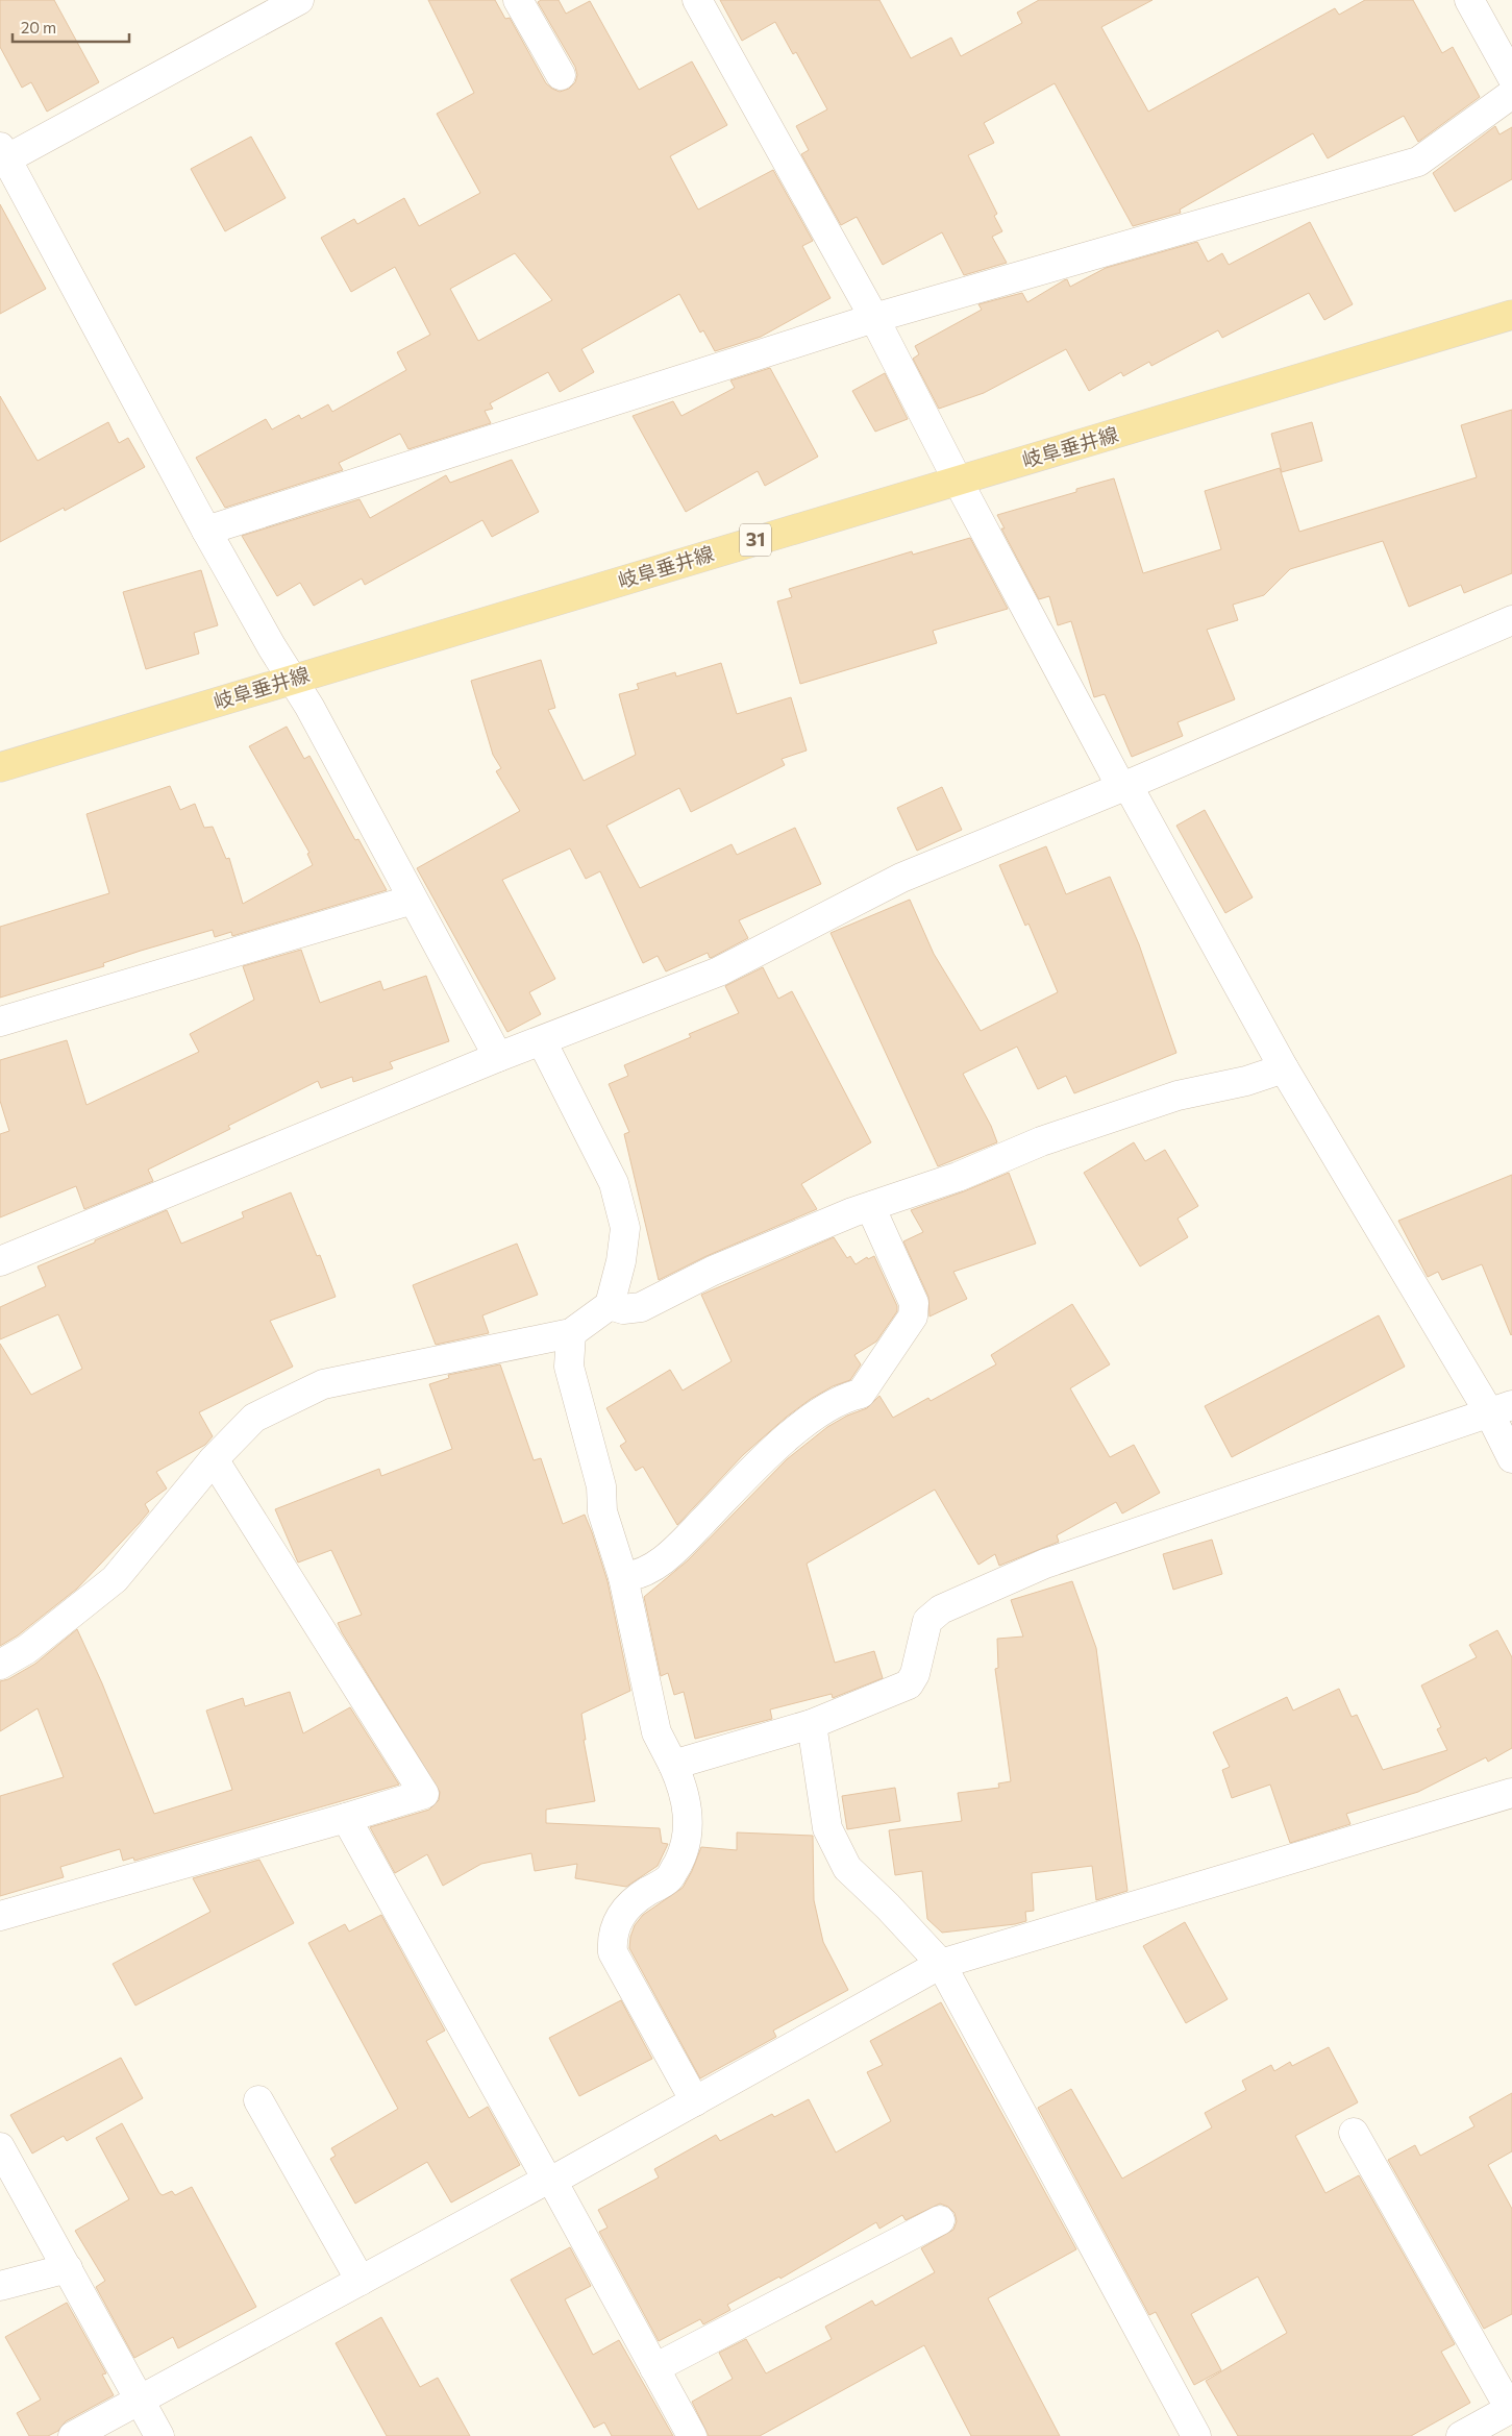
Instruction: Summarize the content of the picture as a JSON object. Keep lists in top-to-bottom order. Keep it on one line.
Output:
{"streets":{"main road":["岐阜垂井線","31"]},"scale_bar":"20 m"}
